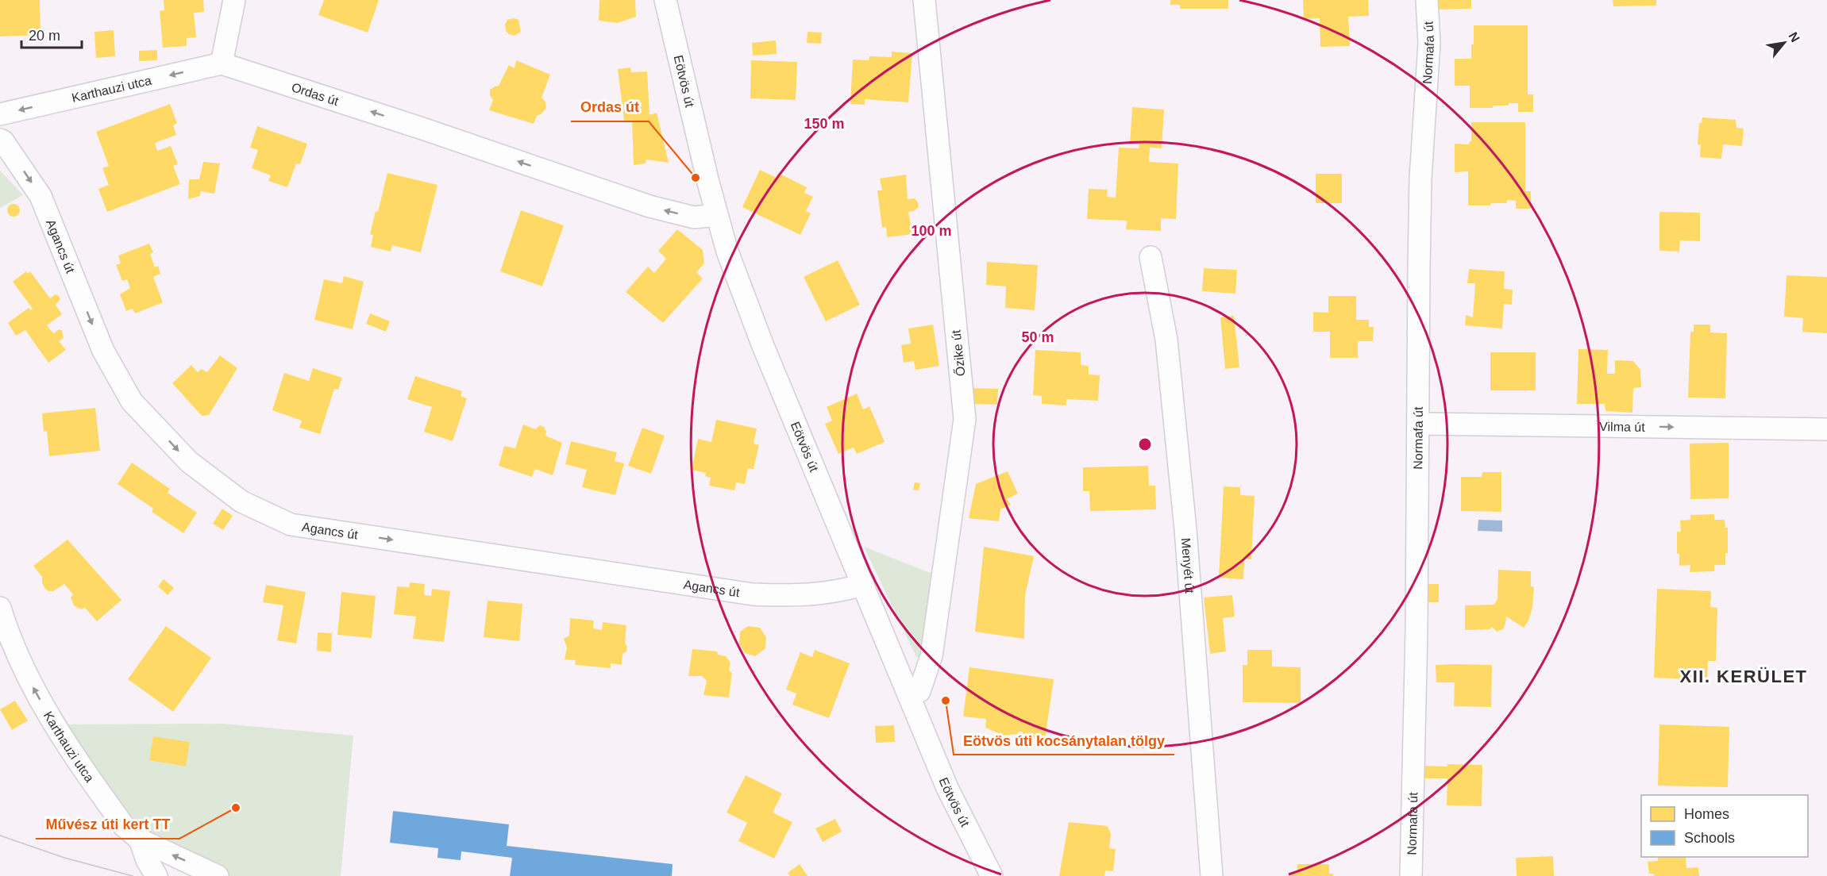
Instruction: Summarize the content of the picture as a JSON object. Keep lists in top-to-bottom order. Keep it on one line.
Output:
{"streets":{"street":["Normafa út","Eötvös út","Karthauzi utca","Ordas út","Agancs út","Őzike út","Vilma út","Menyét út"]},"crossings":[["Normafa út","Vilma út"],["Eötvös út","Ordas út"],["Eötvös út","Agancs út"],["Eötvös út","Őzike út"],["Karthauzi utca","Ordas út"]],"one_way":["Karthauzi utca","Ordas út","Agancs út","Vilma út"],"districts":["XII. KERÜLET"],"places":["Ordas út","Eötvös úti kocsánytalan tölgy","Művész úti kert TT"],"legend":["Homes","Schools"],"scale_bar":"20 m","north":"top right","rings":["150 m","100 m","50 m"]}
